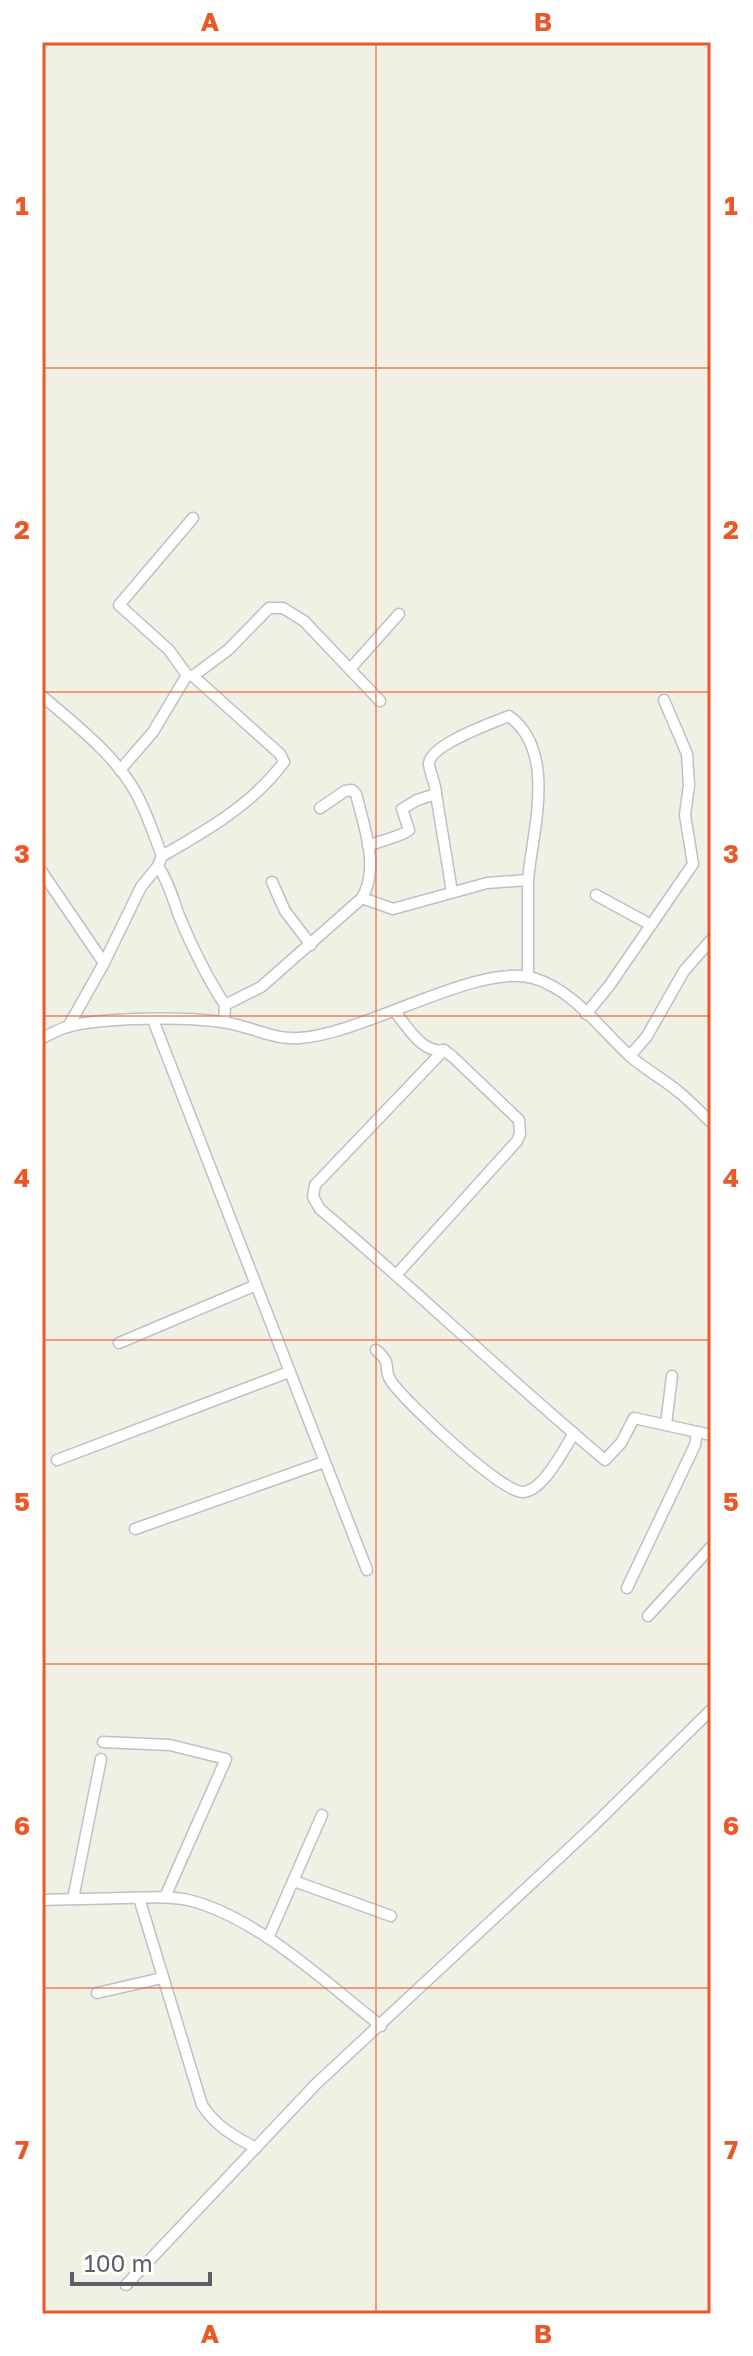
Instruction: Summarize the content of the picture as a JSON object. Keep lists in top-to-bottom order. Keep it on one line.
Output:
{"scale_bar":"100 m","grid":{"columns":["A","B"],"rows":["1","2","3","4","5","6","7"]}}
